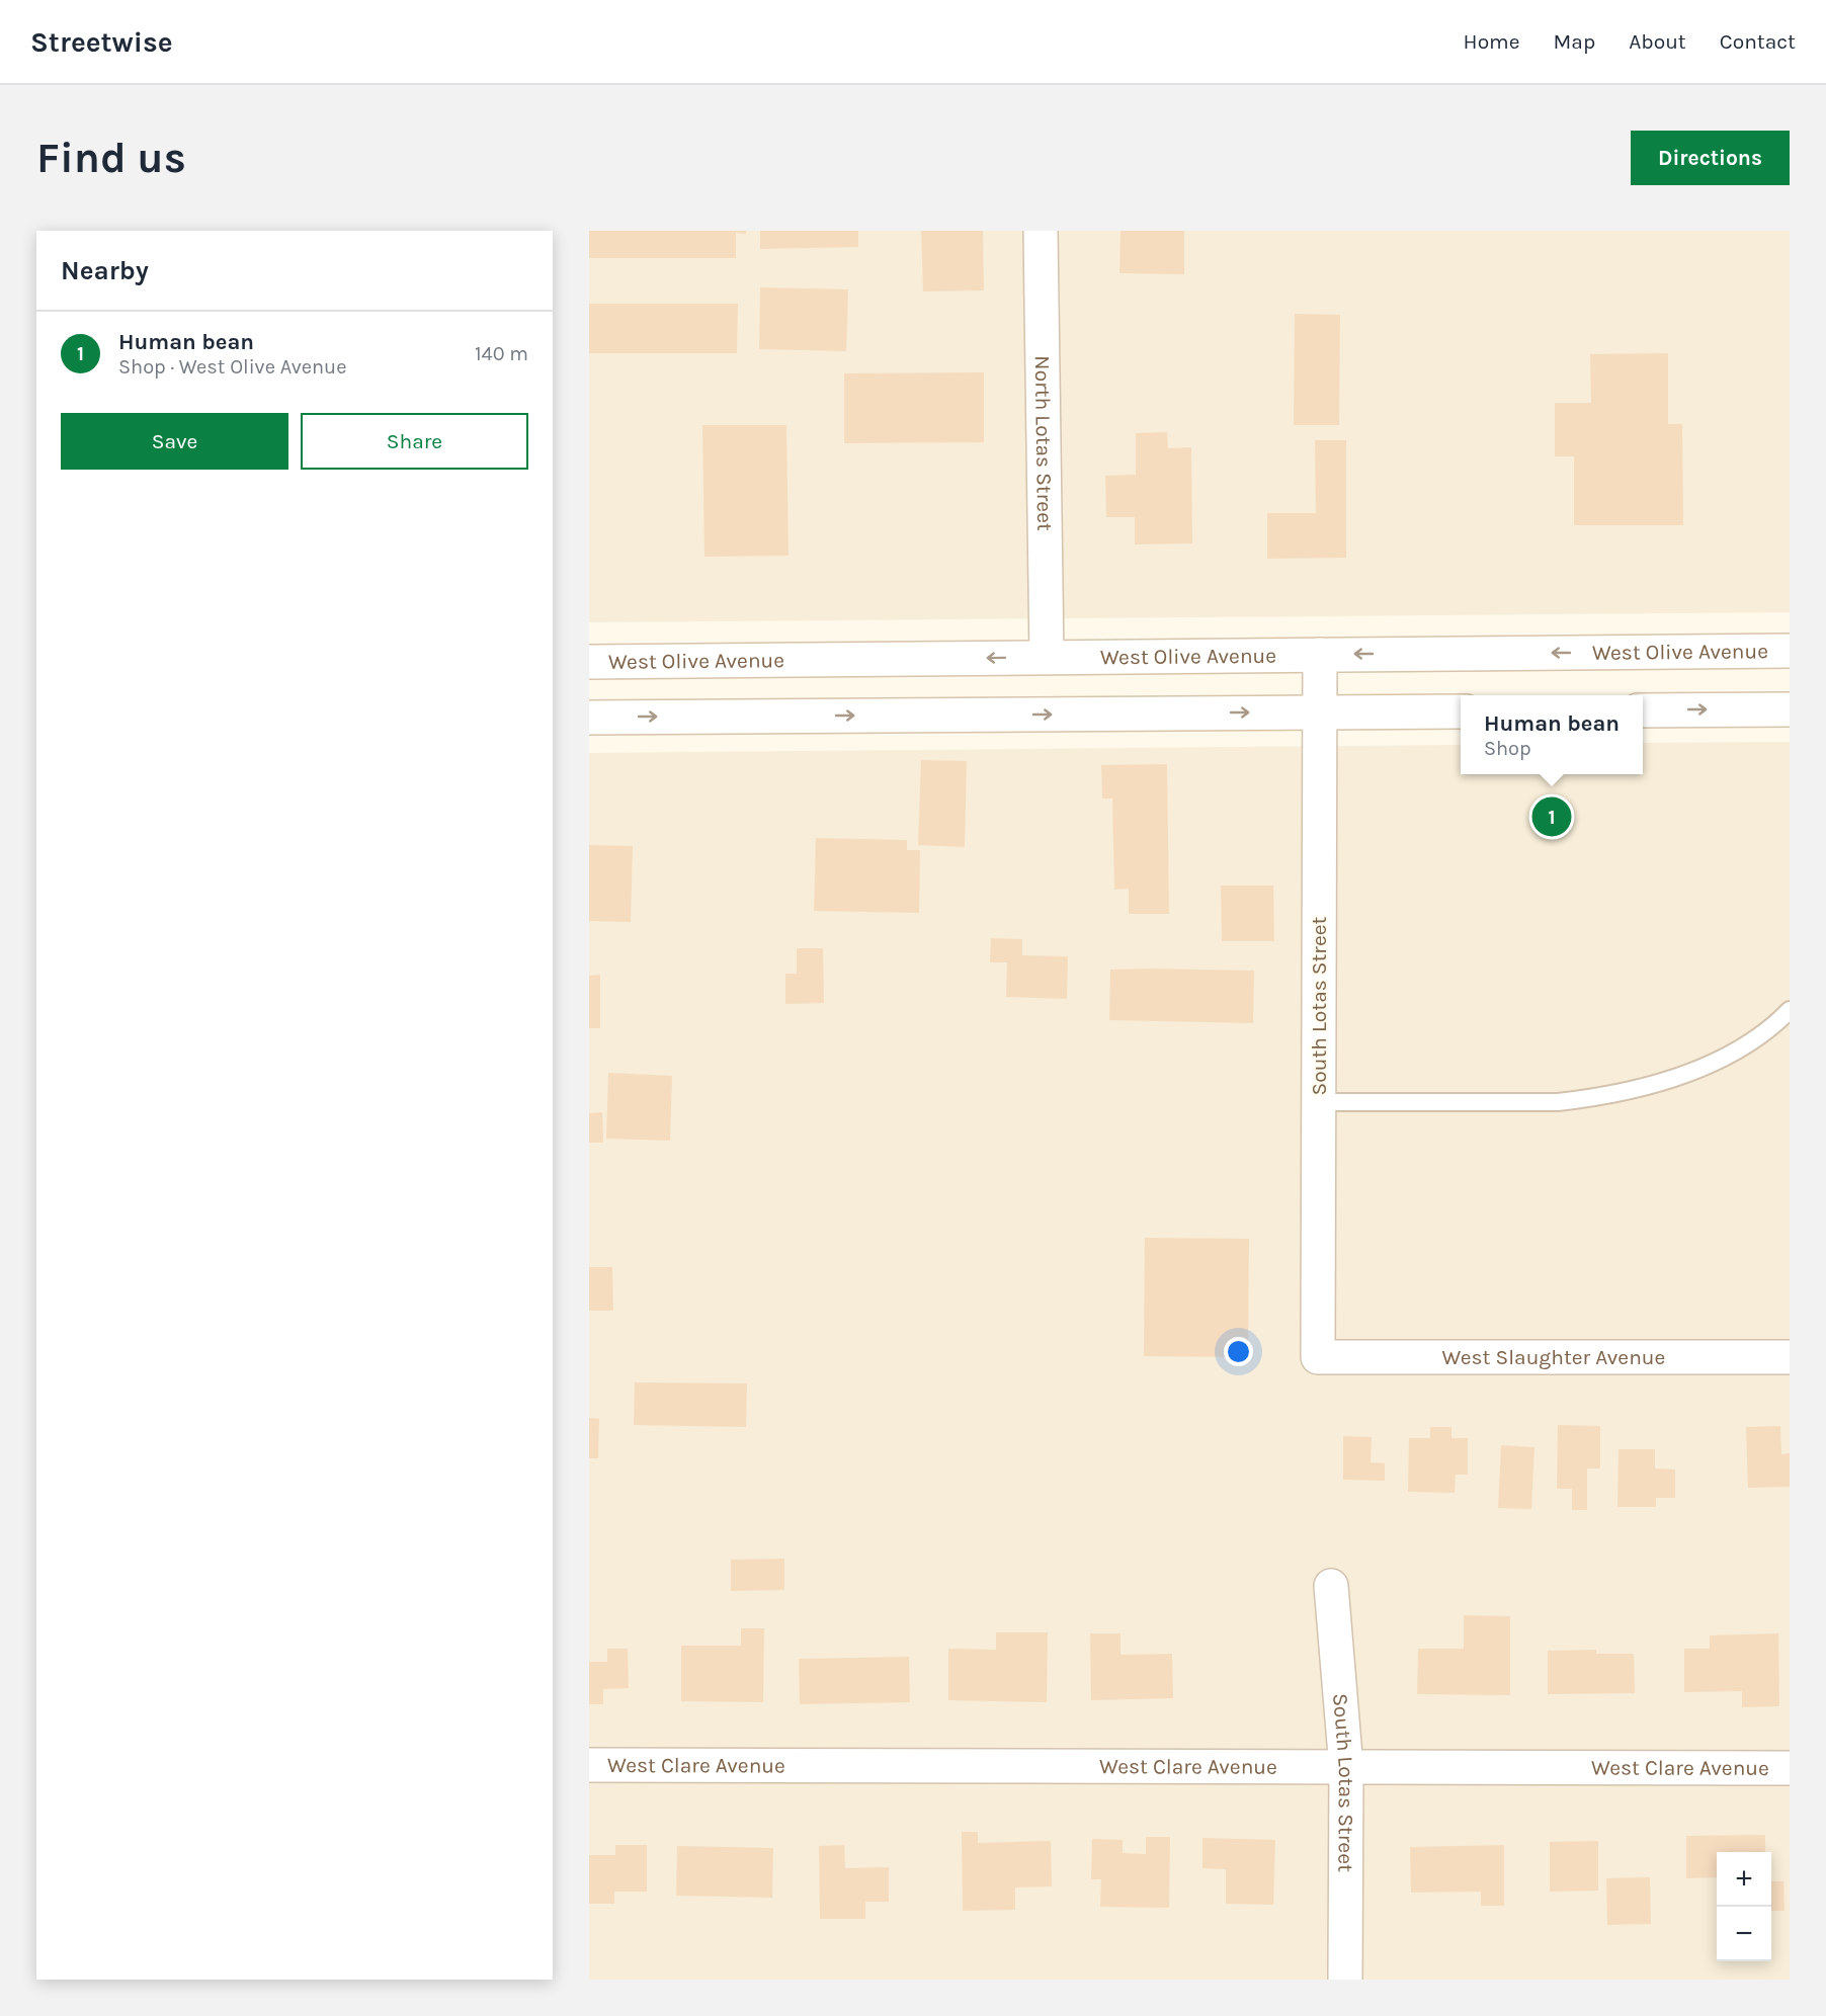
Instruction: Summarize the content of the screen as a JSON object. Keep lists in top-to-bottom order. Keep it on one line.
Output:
{"streets":{"street":["North Lotas Street","West Olive Avenue","South Lotas Street","West Slaughter Avenue","West Clare Avenue"]},"crossings":[["North Lotas Street","West Olive Avenue"],["West Olive Avenue","South Lotas Street"],["South Lotas Street","West Slaughter Avenue"],["South Lotas Street","West Clare Avenue"]],"page":{"header":"Streetwise","nav":["Home","Map","About","Contact"],"buttons":["Directions",["Save","Share"]],"title":"Find us","heading":"Nearby","list":[{"mark":"1","name":"Human bean","note":"Shop · West Olive Avenue","value":"140 m"}],"popup":["Human bean","Shop"],"pins":"1","map_buttons":["+","−"]}}
